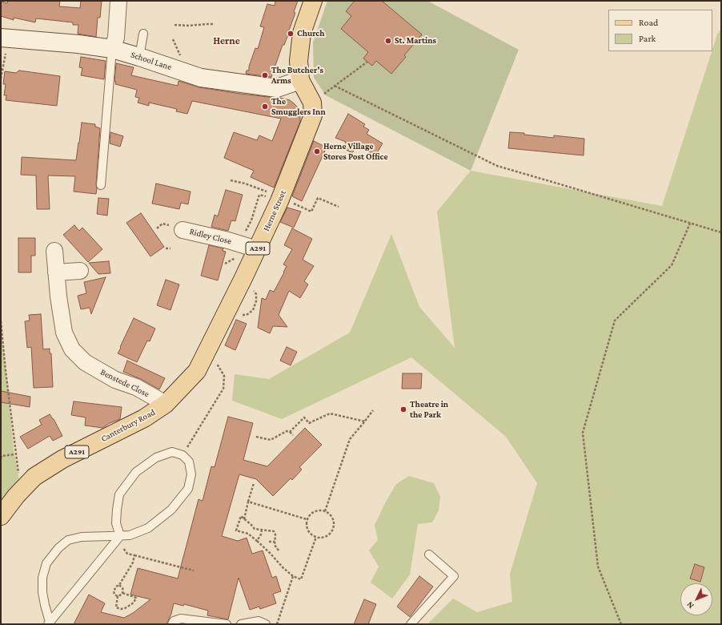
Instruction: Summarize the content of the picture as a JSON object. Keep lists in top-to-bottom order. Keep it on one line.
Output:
{"streets":{"main road":["Herne Street","A291","Canterbury Road"],"street":["School Lane","Ridley Close","Benstede Close"]},"crossings":[["School Lane","Herne Street"],["Herne Street","Ridley Close"],["Herne Street","Benstede Close"],["Herne Street","Canterbury Road"],["Benstede Close","Canterbury Road"]],"districts":["Herne"],"places":["Church","St. Martins","The Butcher's Arms","The Smugglers Inn","Herne Village Stores Post Office","Theatre in the Park"],"legend":["Road","Park"],"north":"bottom left"}
